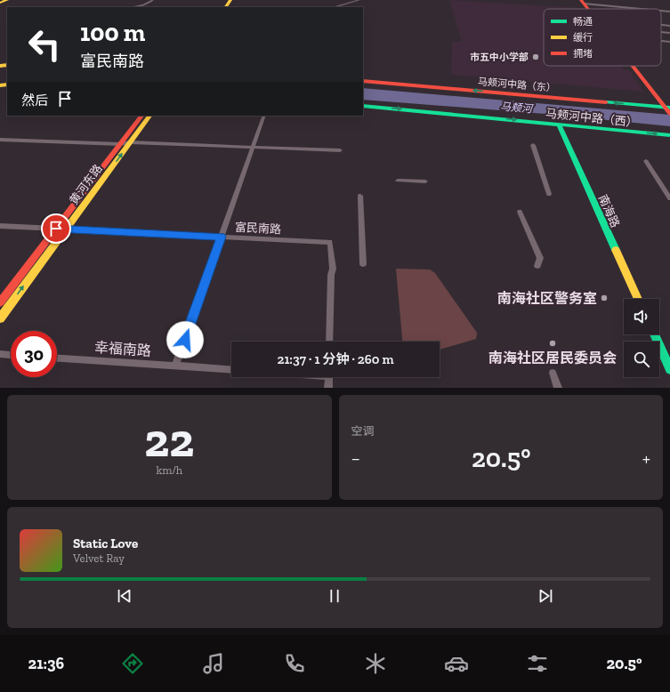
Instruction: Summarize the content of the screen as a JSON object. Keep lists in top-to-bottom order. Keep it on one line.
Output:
{"streets":{"street":["马颊河中路（东）","马颊河中路（西）","黄河东路","南海路","富民南路","幸福南路"]},"crossings":[["马颊河中路（西）","南海路"],["黄河东路","富民南路"]],"one_way":["马颊河中路（东）","马颊河中路（西）"],"water":["马颊河"],"places":["市五中小学部","南海社区警务室","南海社区居民委员会"],"legend":["畅通","缓行","拥堵"],"page":{"turn":["100 m","富民南路"],"then":"然后","limit":"30","trip":"21:37 · 1 分钟 · 260 m","tile":[["22","km/h"],"空调"],"heat":["−","20.5°","+"],"song":["Static Love","Velvet Ray"],"tabs":["21:36","20.5°"]}}
